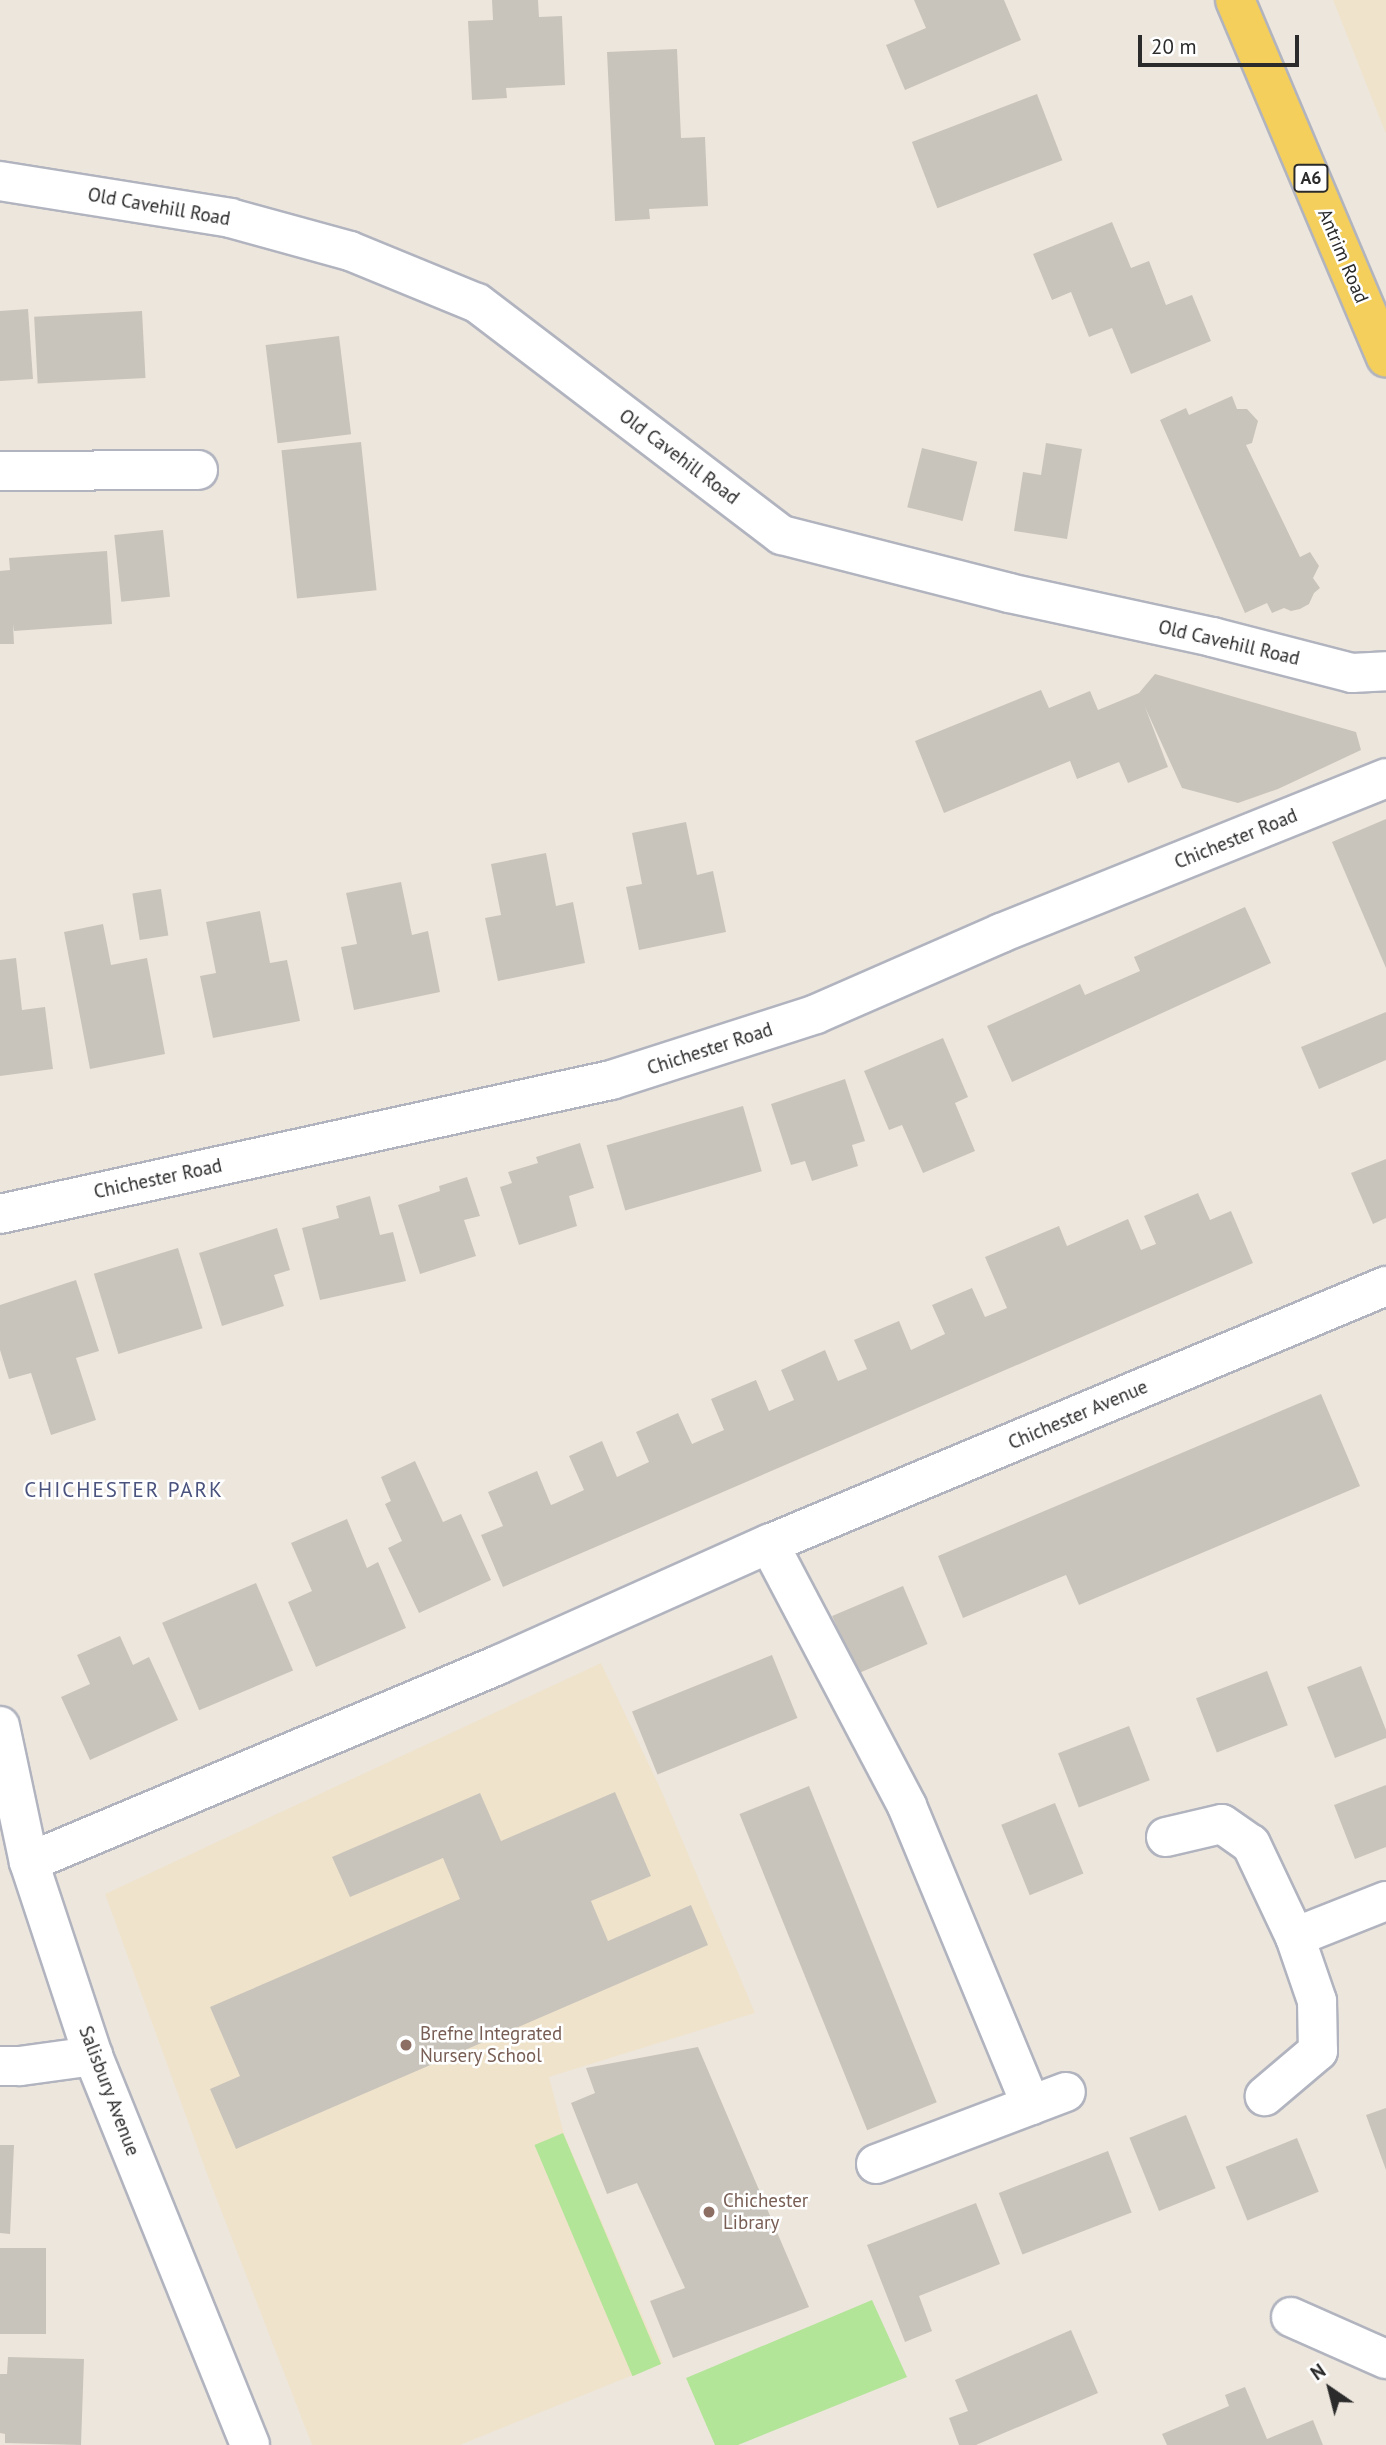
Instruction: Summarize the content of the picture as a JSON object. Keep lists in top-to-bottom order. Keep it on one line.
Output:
{"streets":{"main road":["A6","Antrim Road"],"street":["Old Cavehill Road","Chichester Road","Chichester Avenue","Salisbury Avenue"]},"crossings":[["Chichester Avenue","Salisbury Avenue"]],"districts":["CHICHESTER PARK"],"places":["Brefne Integrated Nursery School","Chichester Library"],"scale_bar":"20 m","north":"top left"}
